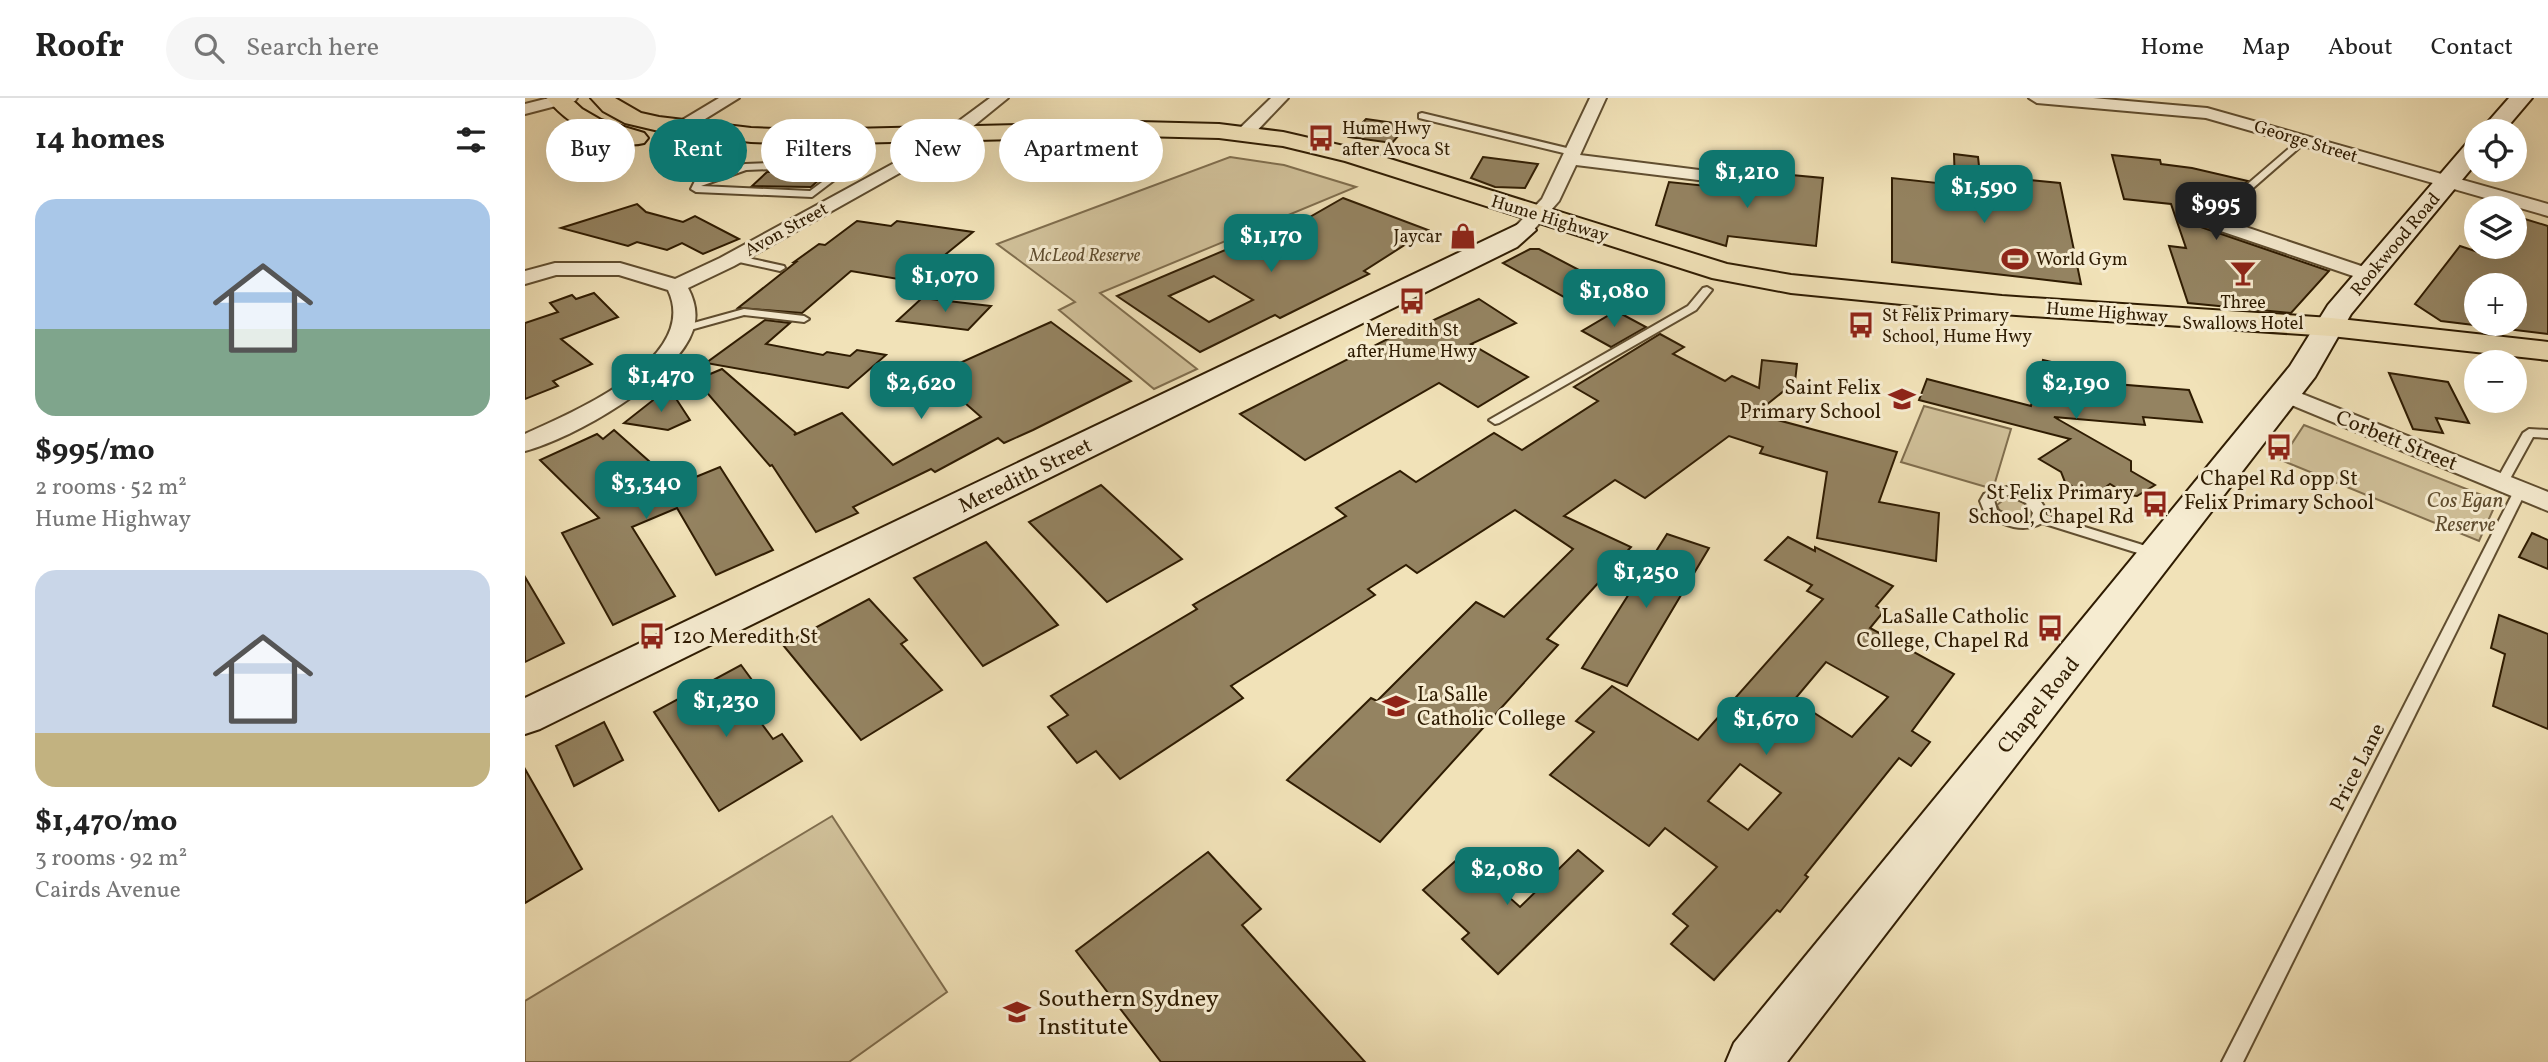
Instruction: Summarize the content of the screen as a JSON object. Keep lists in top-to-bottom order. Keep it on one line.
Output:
{"streets":{"highway":["Hume Highway"],"main road":["Rookwood Road","Meredith Street","Chapel Road"],"street":["George Street","Avon Street","Corbett Street"],"lane":["Price Lane"]},"crossings":[["George Street","Rookwood Road"],["Hume Highway","Rookwood Road"],["Hume Highway","Meredith Street"],["Hume Highway","Chapel Road"],["Rookwood Road","Chapel Road"],["Corbett Street","Chapel Road"],["Corbett Street","Price Lane"]],"parks":["McLeod Reserve","Cos Egan Reserve"],"places":{"bus stop":["Hume Hwy after Avoca St","Meredith St after Hume Hwy","St Felix Primary School, Hume Hwy","Chapel Rd opp St Felix Primary School","St Felix Primary School, Chapel Rd","LaSalle Catholic College, Chapel Rd","120 Meredith St"],"shop":["Jaycar"],"sports":["World Gym"],"bar":["Three Swallows Hotel"],"school or university":["Saint Felix Primary School","La Salle Catholic College","Southern Sydney Institute"]},"page":{"header":"Roofr","search":"Search here","nav":["Home","Map","About","Contact"],"heading":"14 homes","map_buttons":["+","−"],"chip":["Buy","Rent","Filters","New","Apartment"],"price":["$1,210","$1,590","$995","$1,170","$1,070","$1,080","$1,470","$2,620","$2,190","$3,340","$1,250","$1,230","$1,670","$2,080"],"list":[{"name":"$995/mo","note":"2 rooms · 52 m² · Hume Highway"},{"name":"$1,470/mo","note":"3 rooms · 92 m² · Cairds Avenue"}]}}
